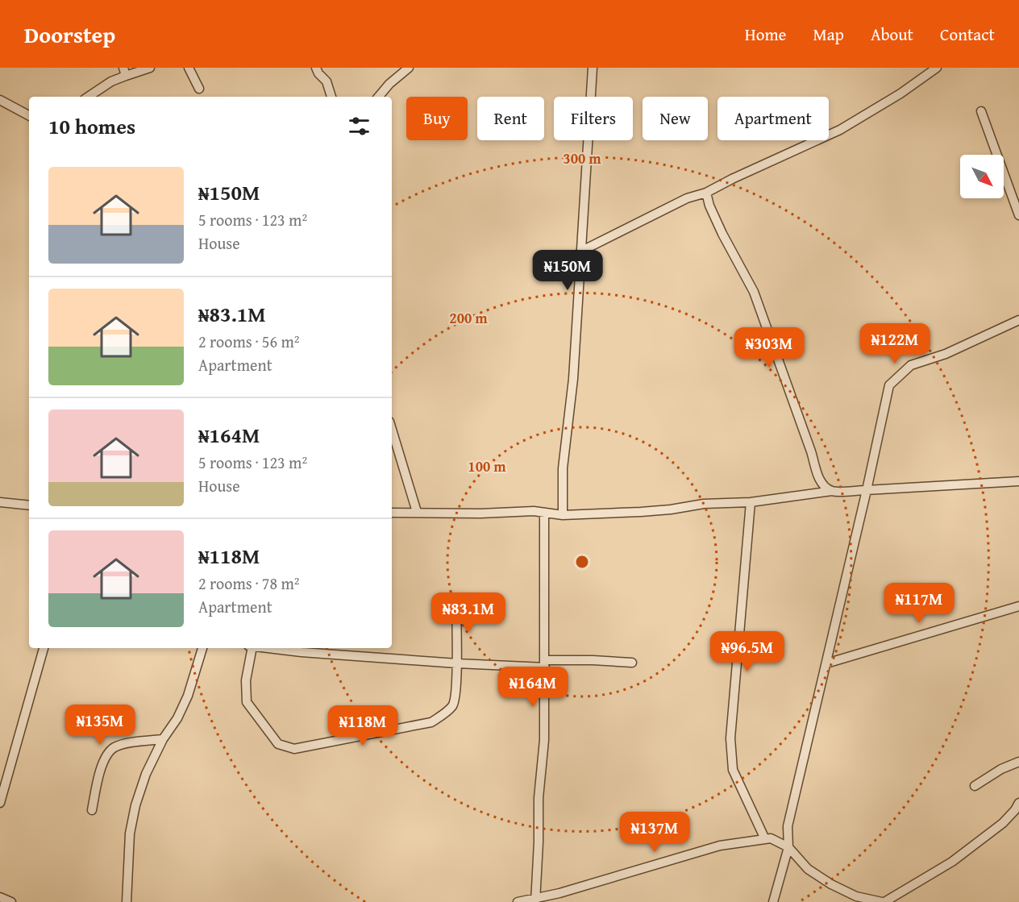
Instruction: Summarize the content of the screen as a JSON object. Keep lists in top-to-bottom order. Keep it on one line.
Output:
{"north":"bottom right","page":{"header":"Doorstep","nav":["Home","Map","About","Contact"],"chip":["Buy","Rent","Filters","New","Apartment"],"heading":"10 homes","list":[{"name":"₦150M","note":"5 rooms · 123 m² · House"},{"name":"₦83.1M","note":"2 rooms · 56 m² · Apartment"},{"name":"₦164M","note":"5 rooms · 123 m² · House"},{"name":"₦118M","note":"2 rooms · 78 m² · Apartment"}],"price":["₦150M","₦122M","₦303M","₦117M","₦83.1M","₦96.5M","₦164M","₦135M","₦118M","₦137M"]},"rings":["300 m","200 m","100 m"]}
